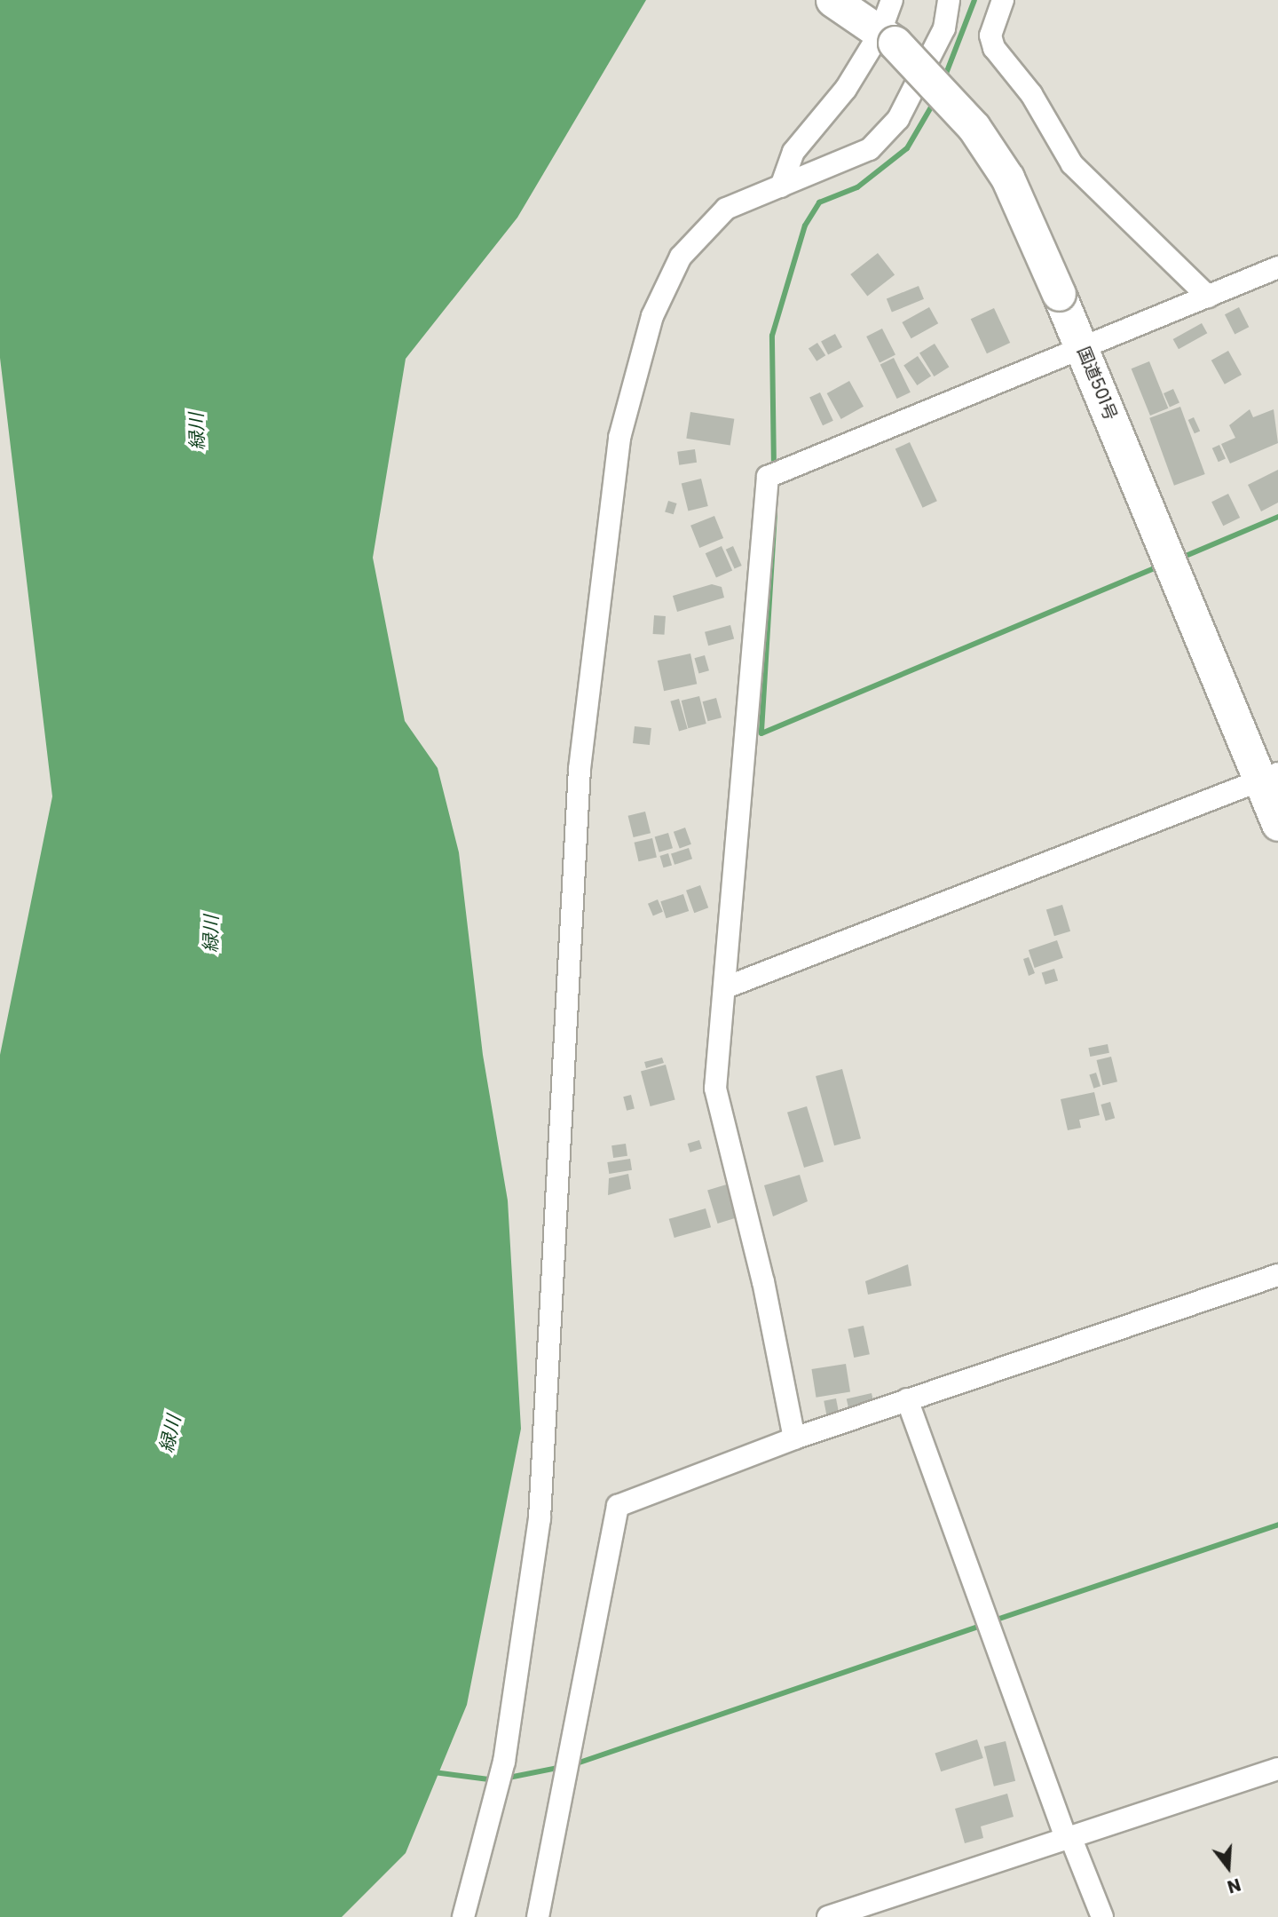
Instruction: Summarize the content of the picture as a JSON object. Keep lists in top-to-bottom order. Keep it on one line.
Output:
{"streets":{"highway":["国道501号"]},"water":["緑川"],"north":"bottom"}
